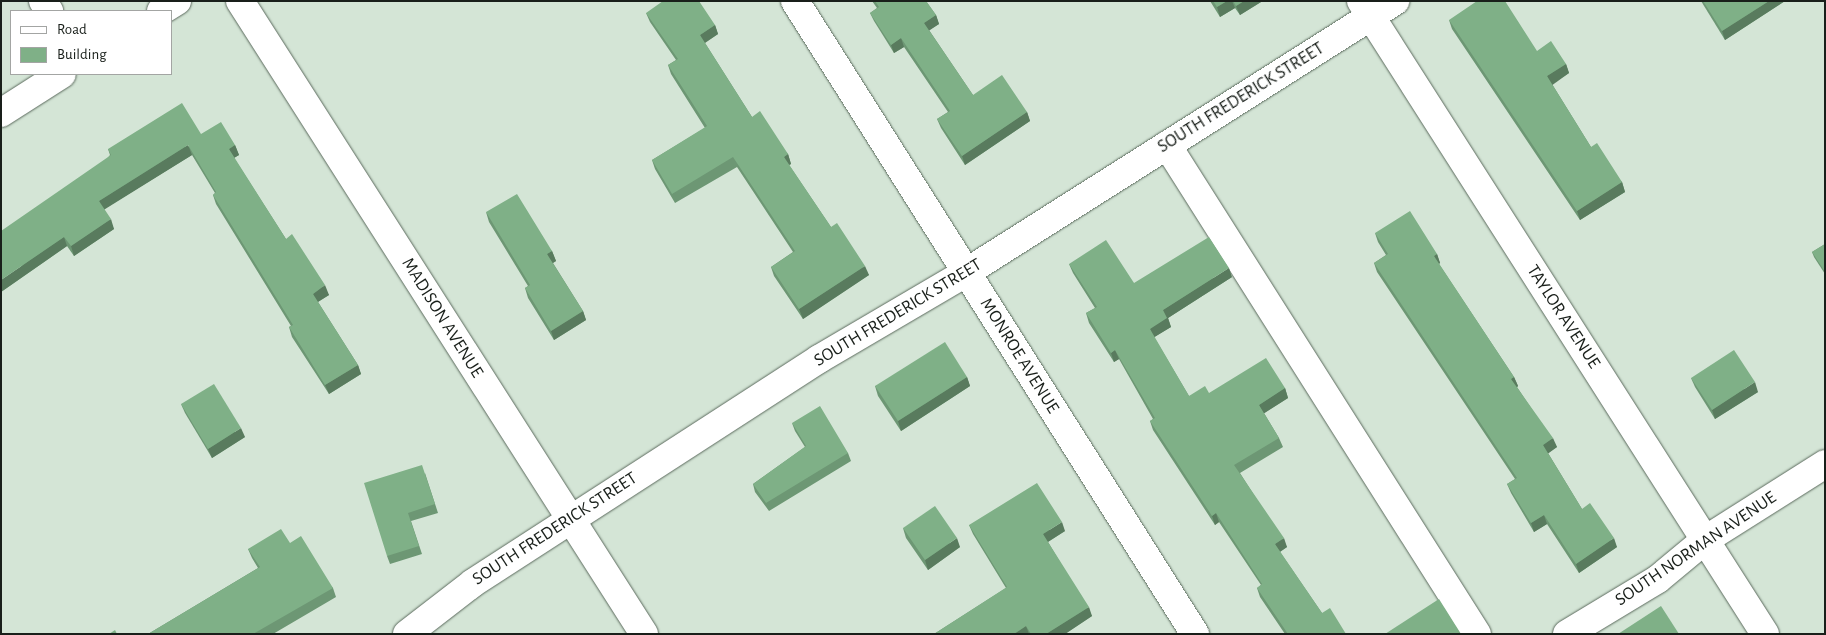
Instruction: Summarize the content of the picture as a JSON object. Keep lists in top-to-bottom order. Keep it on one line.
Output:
{"streets":{"street":["SOUTH FREDERICK STREET","TAYLOR AVENUE","MADISON AVENUE","MONROE AVENUE","SOUTH NORMAN AVENUE"]},"crossings":[["SOUTH FREDERICK STREET","TAYLOR AVENUE"],["SOUTH FREDERICK STREET","MADISON AVENUE"],["SOUTH FREDERICK STREET","MONROE AVENUE"],["TAYLOR AVENUE","SOUTH NORMAN AVENUE"]],"legend":["Road","Building"]}
